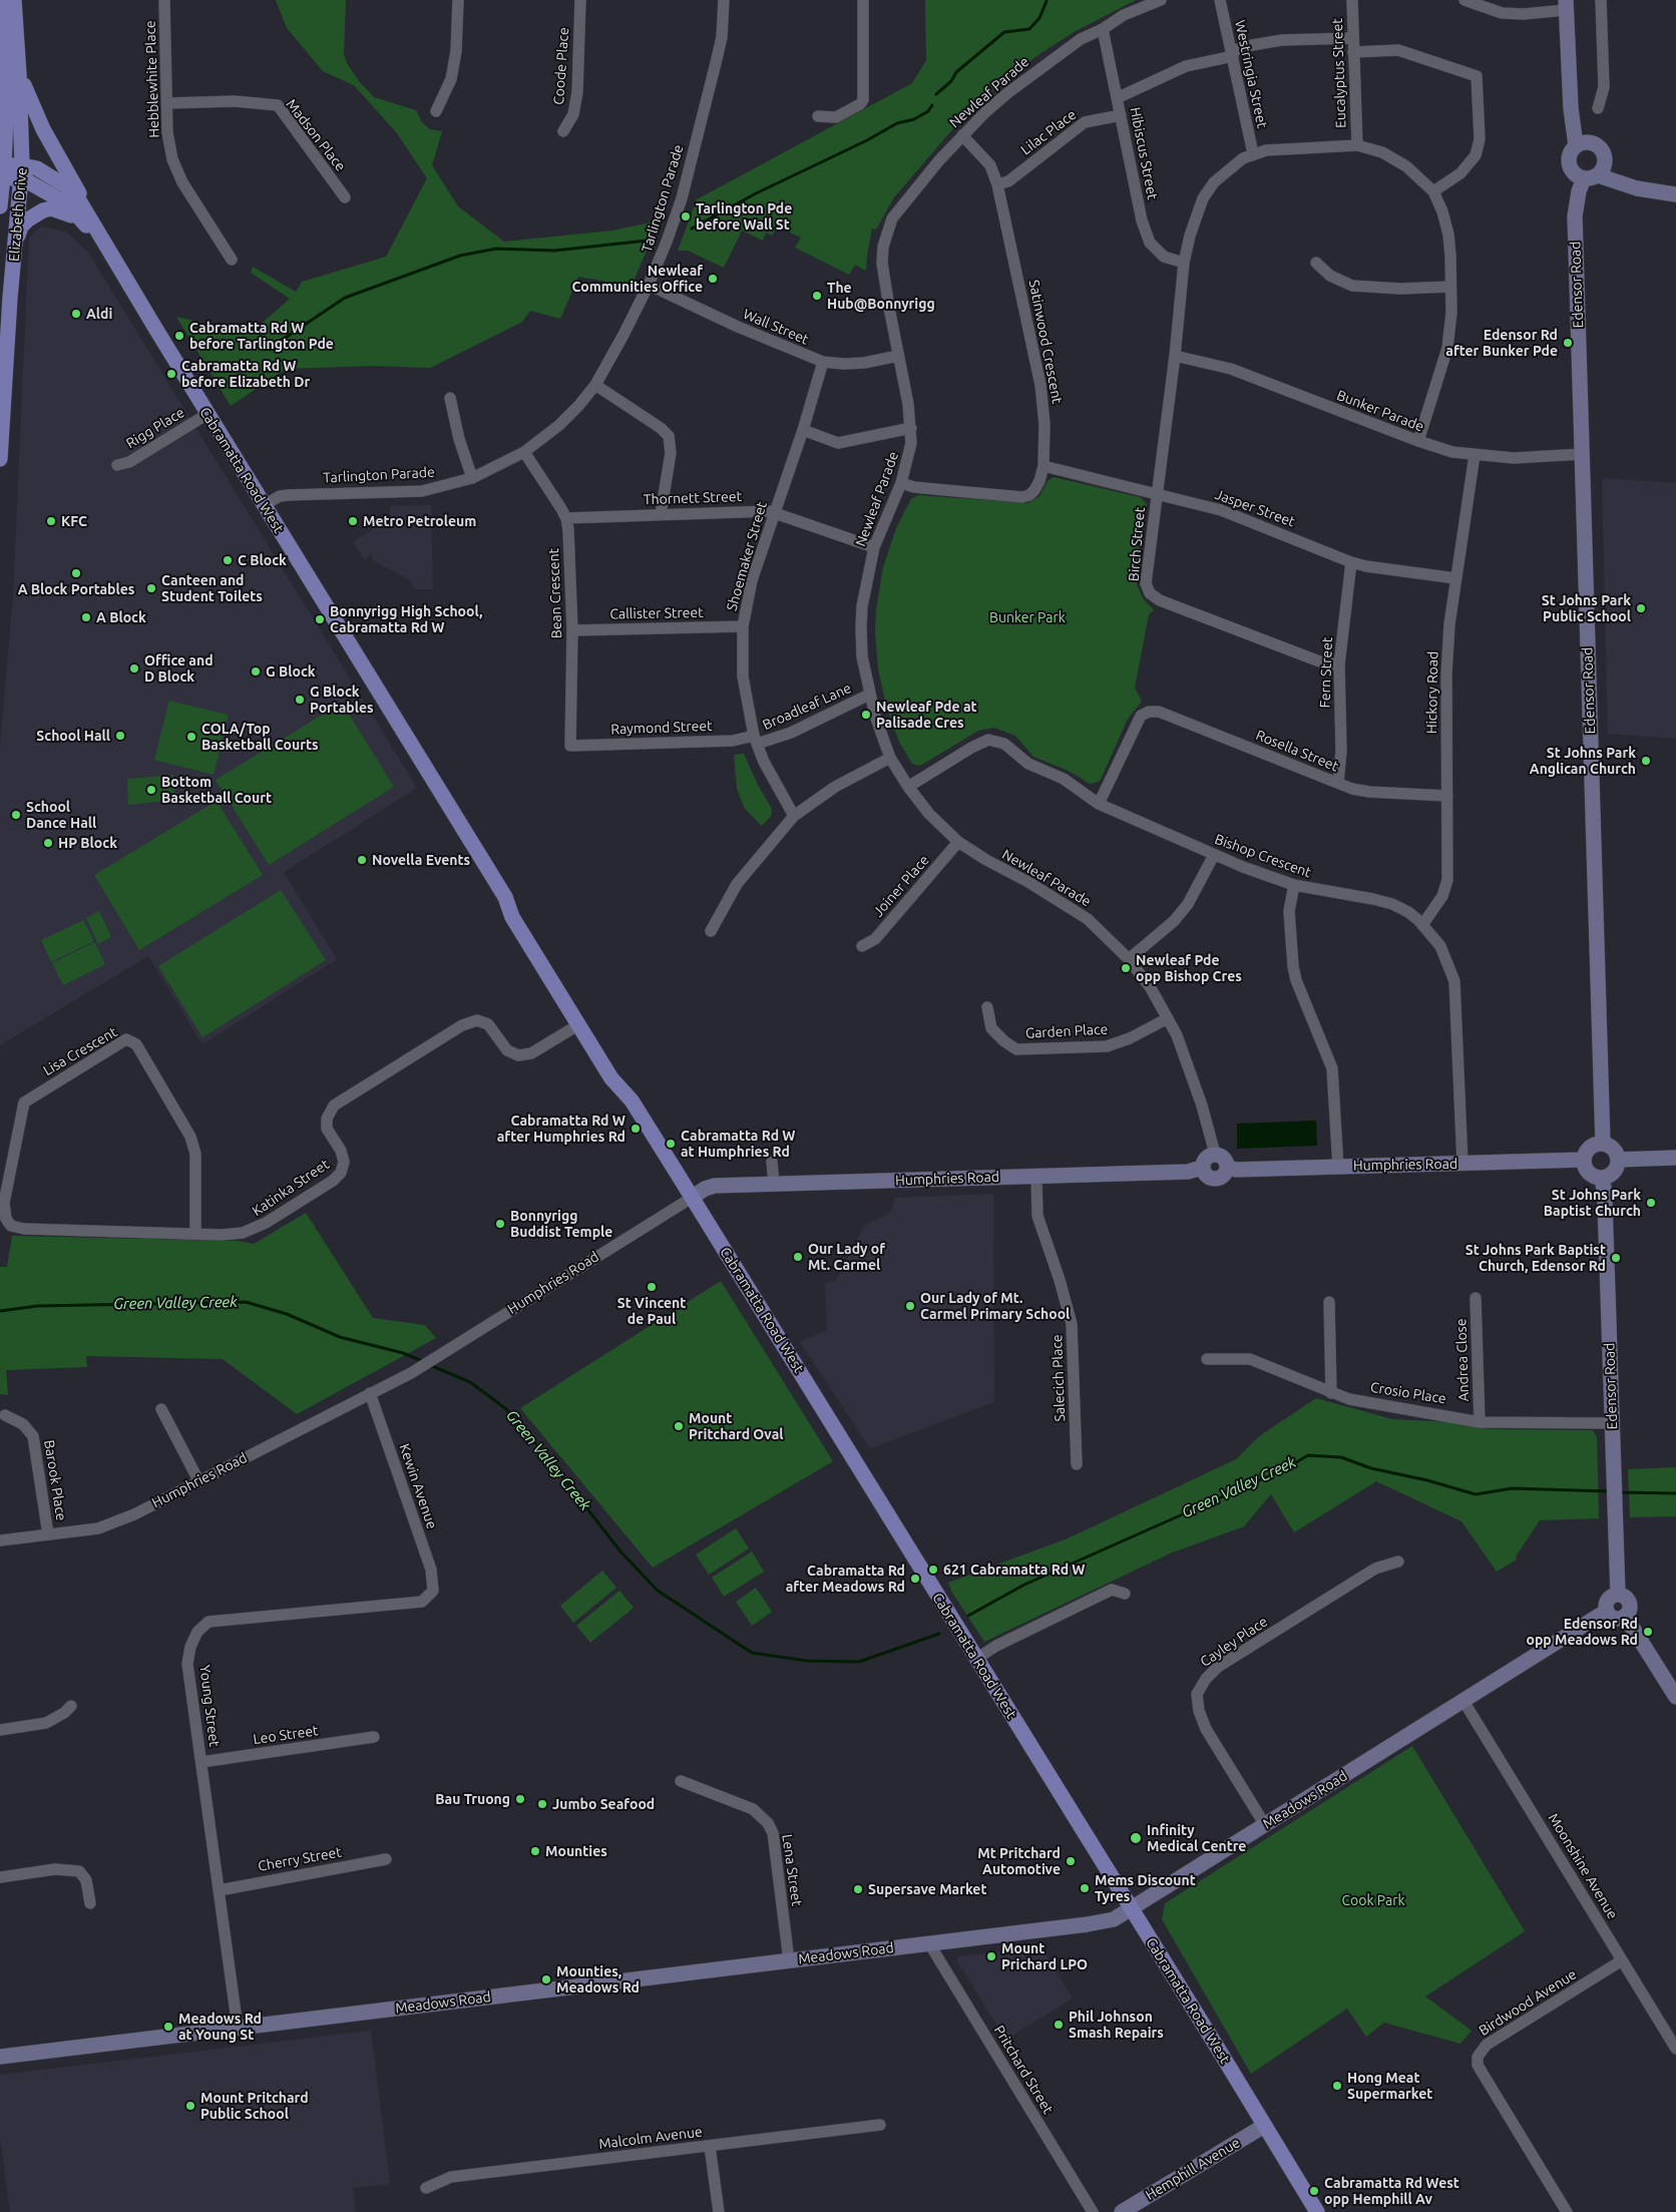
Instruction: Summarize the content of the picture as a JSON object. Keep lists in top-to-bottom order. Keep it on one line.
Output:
{"streets":{"main road":["Elizabeth Drive","Edensor Road","Cabramatta Road West","Humphries Road","Meadows Road","Hemphill Avenue"],"street":["Coode Place","Eucalyptus Street","Westringia Street","Hebblewhite Place","Newleaf Parade","Lilac Place","Madson Place","Hibiscus Street","Tarlington Parade","Wall Street","Satinwood Crescent","Bunker Parade","Rigg Place","Thornett Street","Jasper Street","Birch Street","Shoemaker Street","Bean Crescent","Callister Street","Fern Street","Hickory Road","Broadleaf Lane","Raymond Street","Rosella Street","Bishop Crescent","Joiner Place","Garden Place","Lisa Crescent","Katinka Street","Andrea Close","Salecich Place","Crosio Place","Barook Place","Kewin Avenue","Cayley Place","Young Street","Leo Street","Cherry Street","Moonshine Avenue","Lena Street","Birdwood Avenue","Pritchard Street","Malcolm Avenue"]},"crossings":[["Westringia Street","Birch Street"],["Hebblewhite Place","Madson Place"],["Newleaf Parade","Hibiscus Street"],["Newleaf Parade","Wall Street"],["Newleaf Parade","Satinwood Crescent"],["Newleaf Parade","Thornett Street"],["Newleaf Parade","Broadleaf Lane"],["Newleaf Parade","Bishop Crescent"],["Newleaf Parade","Joiner Place"],["Newleaf Parade","Garden Place"],["Newleaf Parade","Humphries Road"],["Lilac Place","Hibiscus Street"],["Lilac Place","Satinwood Crescent"],["Hibiscus Street","Birch Street"],["Tarlington Parade","Wall Street"],["Tarlington Parade","Cabramatta Road West"],["Tarlington Parade","Bean Crescent"],["Elizabeth Drive","Cabramatta Road West"],["Edensor Road","Bunker Parade"],["Edensor Road","Humphries Road"],["Edensor Road","Crosio Place"],["Edensor Road","Meadows Road"],["Wall Street","Shoemaker Street"],["Satinwood Crescent","Jasper Street"],["Bunker Parade","Birch Street"],["Bunker Parade","Hickory Road"],["Rigg Place","Cabramatta Road West"],["Cabramatta Road West","Humphries Road"],["Cabramatta Road West","Katinka Street"],["Cabramatta Road West","Meadows Road"],["Cabramatta Road West","Hemphill Avenue"],["Thornett Street","Shoemaker Street"],["Thornett Street","Bean Crescent"],["Jasper Street","Birch Street"],["Jasper Street","Fern Street"],["Jasper Street","Hickory Road"],["Birch Street","Fern Street"],["Shoemaker Street","Callister Street"],["Shoemaker Street","Broadleaf Lane"],["Shoemaker Street","Raymond Street"],["Bean Crescent","Callister Street"],["Bean Crescent","Raymond Street"],["Fern Street","Rosella Street"],["Hickory Road","Rosella Street"],["Hickory Road","Bishop Crescent"],["Broadleaf Lane","Raymond Street"],["Rosella Street","Bishop Crescent"],["Bishop Crescent","Humphries Road"],["Lisa Crescent","Katinka Street"],["Humphries Road","Salecich Place"],["Humphries Road","Barook Place"],["Humphries Road","Kewin Avenue"],["Andrea Close","Crosio Place"],["Kewin Avenue","Young Street"],["Cayley Place","Meadows Road"],["Young Street","Leo Street"],["Young Street","Meadows Road"],["Young Street","Cherry Street"],["Meadows Road","Moonshine Avenue"],["Meadows Road","Lena Street"],["Meadows Road","Pritchard Street"],["Moonshine Avenue","Birdwood Avenue"]],"water":["Green Valley Creek"],"parks":["Bunker Park","Cook Park"],"places":["Tarlington Pde before Wall St","Newleaf Communities Office","The Hub@Bonnyrigg","Aldi","Cabramatta Rd W before Tarlington Pde","Edensor Rd after Bunker Pde","Cabramatta Rd W before Elizabeth Dr","KFC","Metro Petroleum","C Block","A Block Portables","Canteen and Student Toilets","St Johns Park Public School","A Block","Bonnyrigg High School, Cabramatta Rd W","Office and D Block","G Block","G Block Portables","Newleaf Pde at Palisade Cres","School Hall","COLA/Top Basketball Courts","St Johns Park Anglican Church","Bottom Basketball Court","School Dance Hall","HP Block","Novella Events","Newleaf Pde opp Bishop Cres","Cabramatta Rd W after Humphries Rd","Cabramatta Rd W at Humphries Rd","St Johns Park Baptist Church","Bonnyrigg Buddist Temple","Our Lady of Mt. Carmel","St Johns Park Baptist Church, Edensor Rd","St Vincent de Paul","Our Lady of Mt. Carmel Primary School","Mount Pritchard Oval","621 Cabramatta Rd W","Cabramatta Rd after Meadows Rd","Edensor Rd opp Meadows Rd","Bau Truong","Jumbo Seafood","Infinity Medical Centre","Mounties","Mt Pritchard Automotive","Mems Discount Tyres","Supersave Market","Mount Prichard LPO","Mounties, Meadows Rd","Phil Johnson Smash Repairs","Meadows Rd at Young St","Hong Meat Supermarket","Mount Pritchard Public School","Cabramatta Rd West opp Hemphill Av"]}
